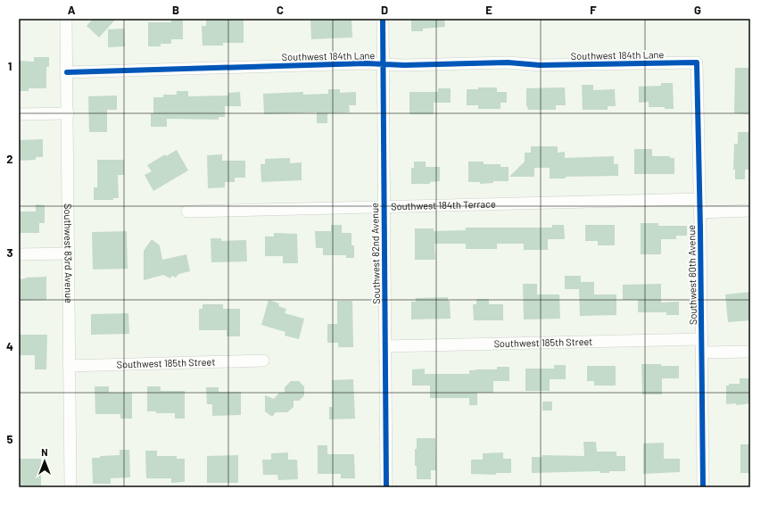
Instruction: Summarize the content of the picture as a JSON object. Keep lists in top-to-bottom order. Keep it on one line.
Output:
{"streets":{"street":["Southwest 184th Lane","Southwest 184th Terrace","Southwest 83rd Avenue","Southwest 82nd Avenue","Southwest 80th Avenue","Southwest 185th Street"]},"crossings":[["Southwest 184th Lane","Southwest 83rd Avenue"],["Southwest 184th Lane","Southwest 82nd Avenue"],["Southwest 184th Lane","Southwest 80th Avenue"],["Southwest 184th Terrace","Southwest 82nd Avenue"],["Southwest 184th Terrace","Southwest 80th Avenue"],["Southwest 83rd Avenue","Southwest 185th Street"],["Southwest 82nd Avenue","Southwest 185th Street"],["Southwest 80th Avenue","Southwest 185th Street"]],"north":"top","grid":{"columns":["A","B","C","D","E","F","G"],"rows":["1","2","3","4","5"]}}
